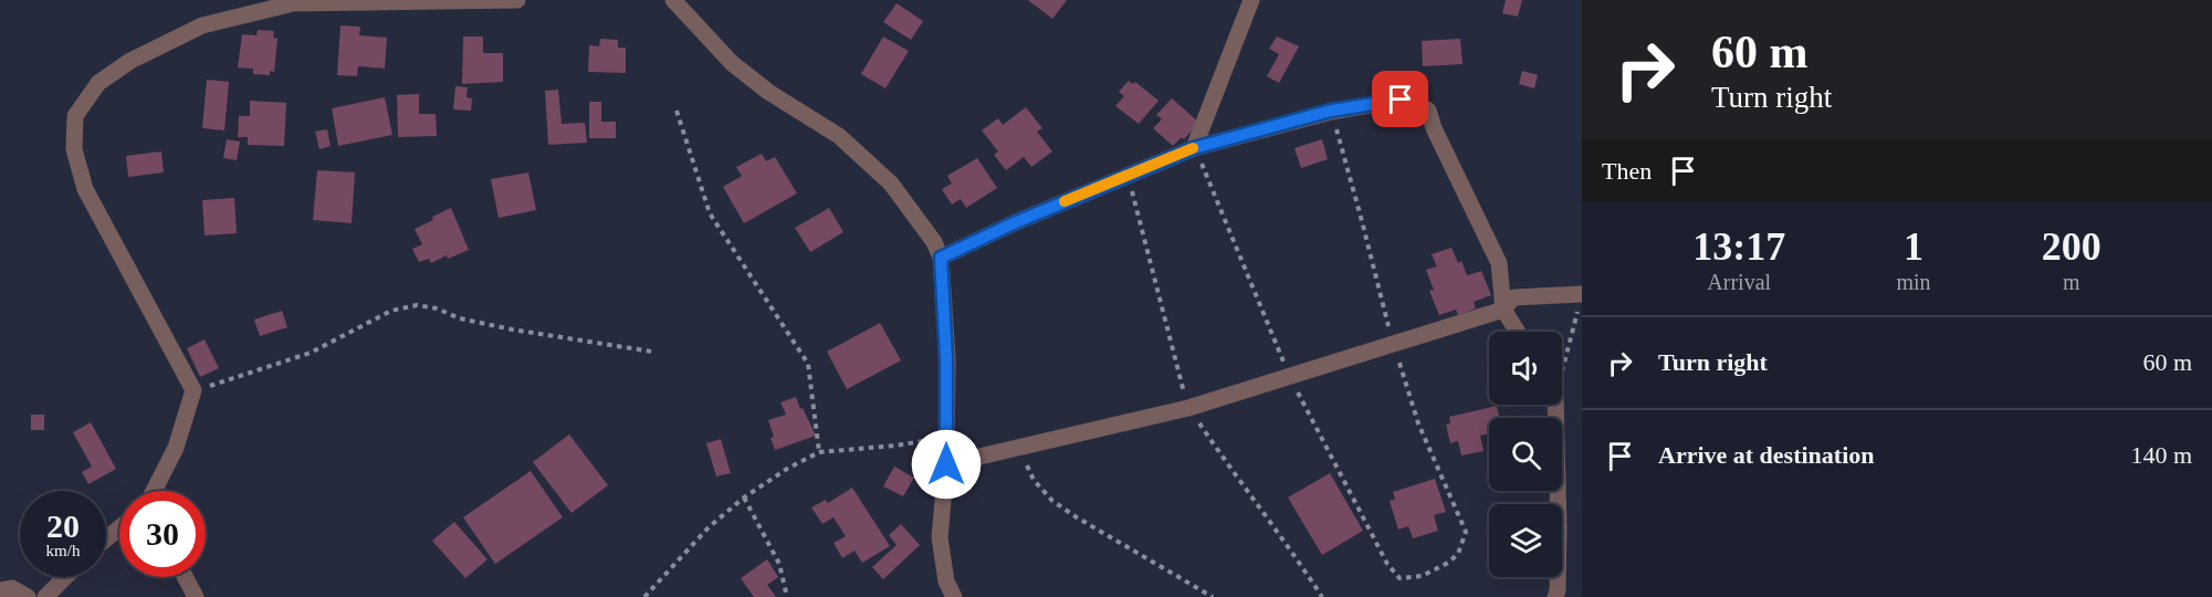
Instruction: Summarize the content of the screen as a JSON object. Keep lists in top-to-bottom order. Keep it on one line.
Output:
{"page":{"turn":["60 m","Turn right"],"then":"Then","eta":["13:17","Arrival","1","min","200","m"],"list":[{"name":"Turn right","value":"60 m"},{"name":"Arrive at destination","value":"140 m"}],"speed":"20 km/h","limit":"30"}}
